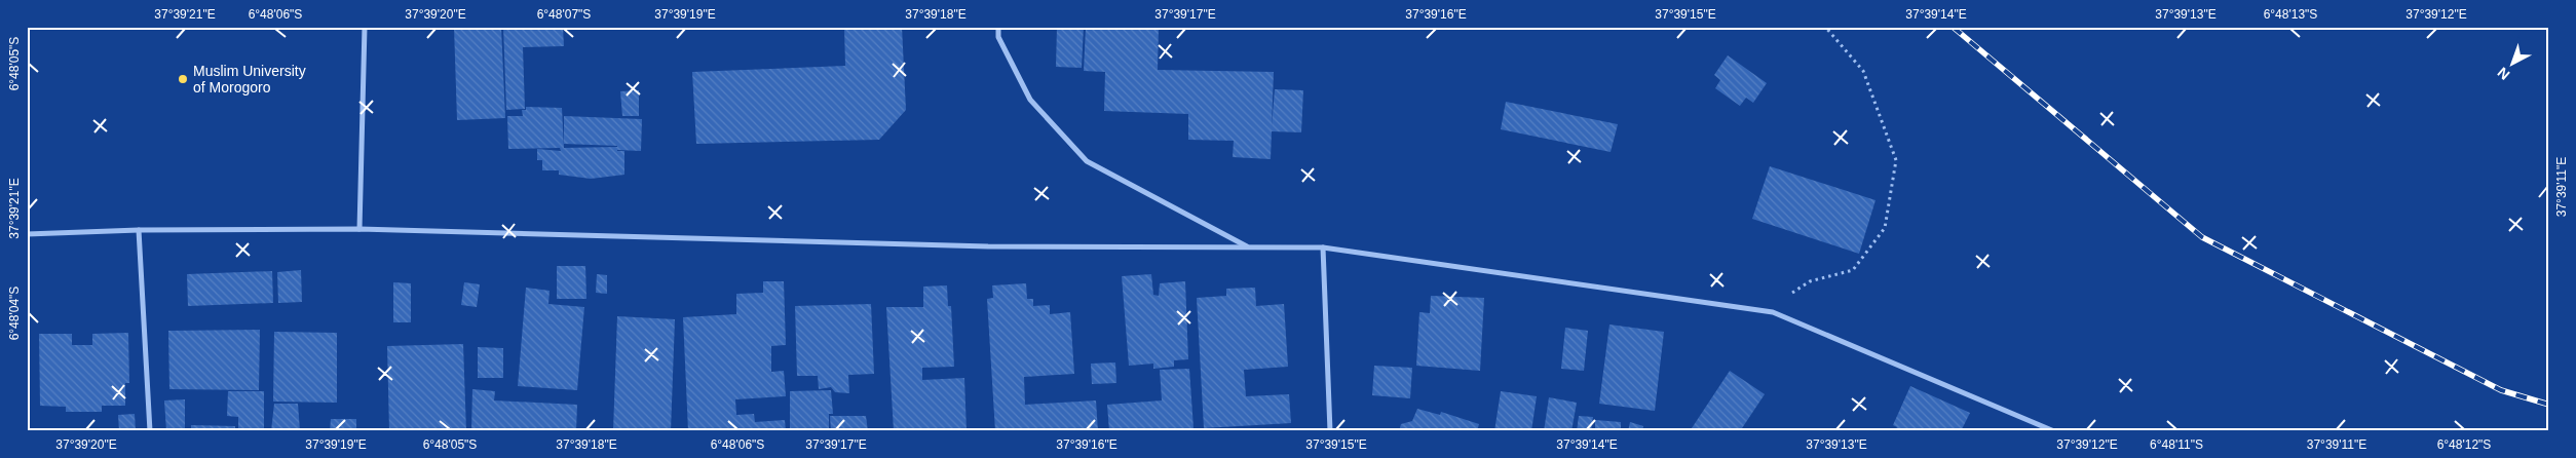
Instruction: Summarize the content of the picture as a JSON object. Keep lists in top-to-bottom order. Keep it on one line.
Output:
{"places":["Muslim University of Morogoro"],"north":"bottom left","coordinates":["37°39'21\"E","6°48'06\"S","37°39'20\"E","6°48'07\"S","37°39'19\"E","37°39'18\"E","37°39'17\"E","37°39'16\"E","37°39'15\"E","37°39'14\"E","37°39'13\"E","6°48'13\"S","37°39'12\"E","6°48'05\"S","37°39'11\"E","6°48'04\"S","6°48'11\"S","6°48'12\"S"]}
